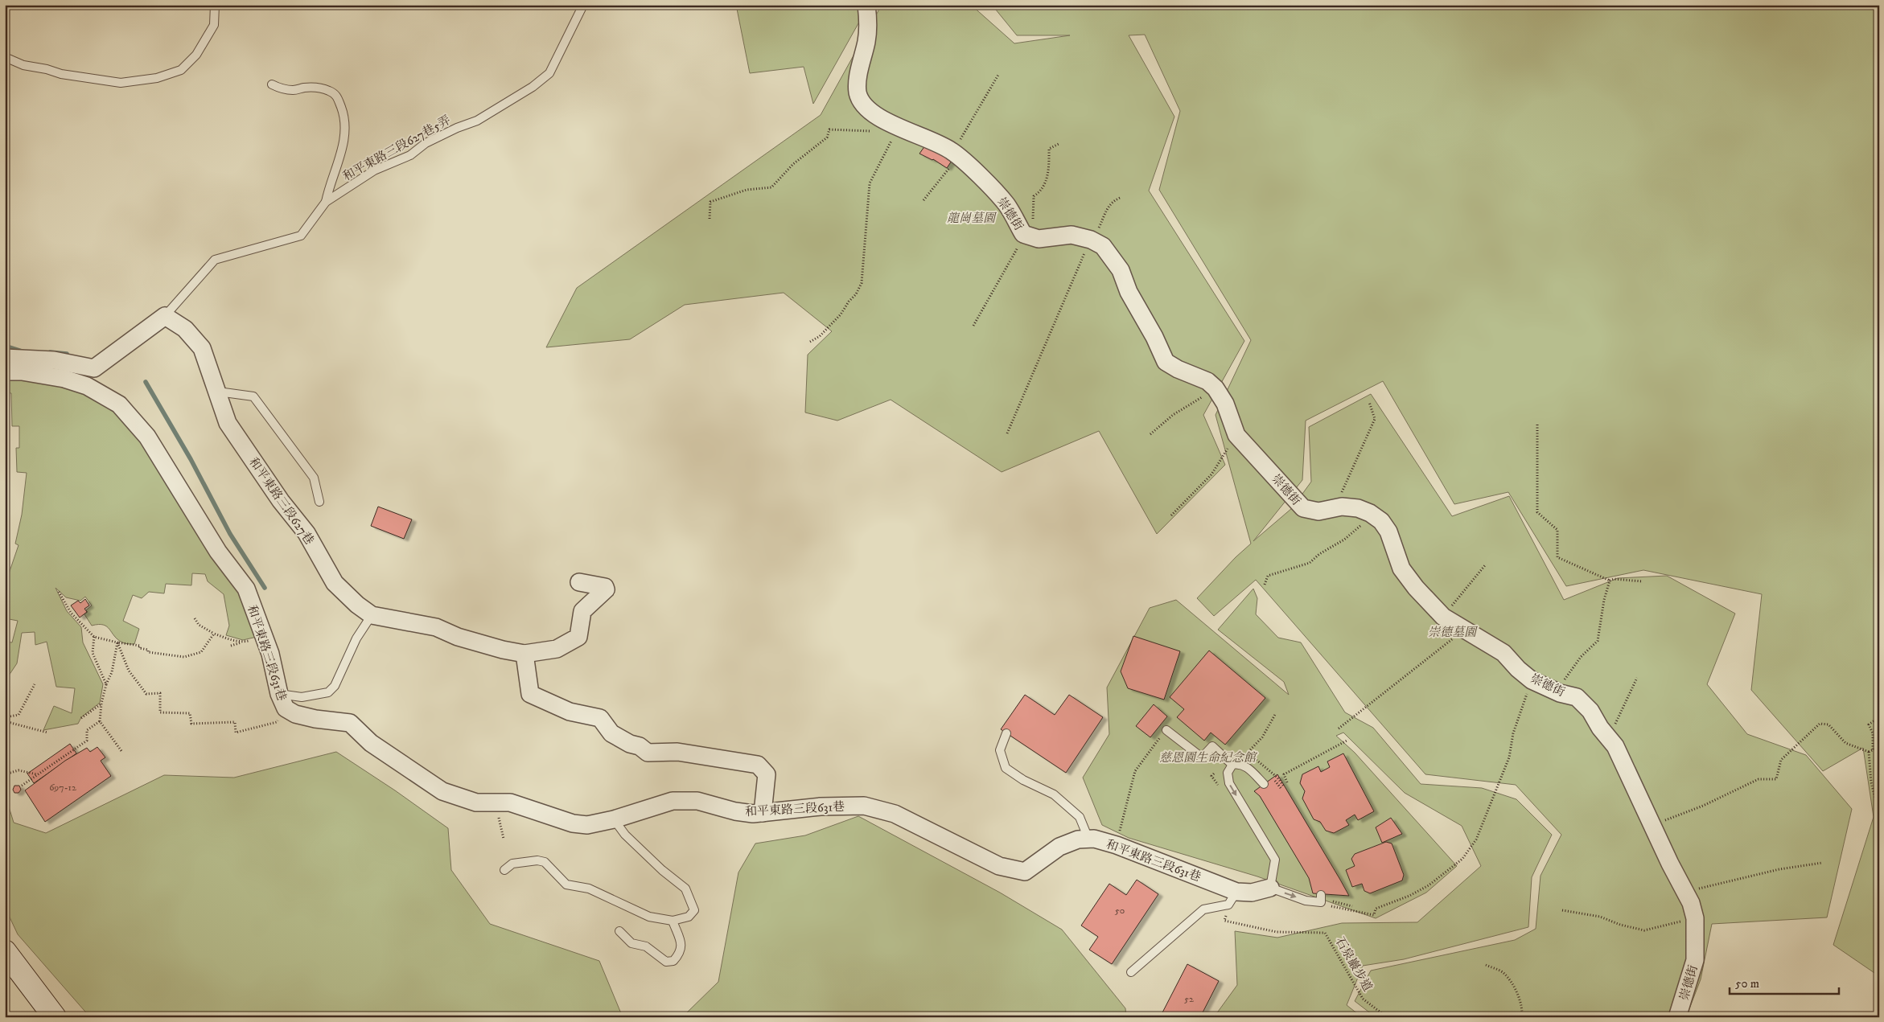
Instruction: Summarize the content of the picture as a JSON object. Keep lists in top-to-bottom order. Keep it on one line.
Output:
{"streets":{"street":["崇德街","和平東路三段627巷","和平東路三段631巷"],"lane":["和平東路三段627巷5弄"],"path":["石泉巖步道"]},"crossings":[["和平東路三段627巷5弄","和平東路三段627巷"],["和平東路三段631巷","石泉巖步道"]],"parks":["龍崗墓園","崇德墓園","慈恩園生命紀念館"],"house_numbers":["697-12","50","52"],"scale_bar":"50 m"}
